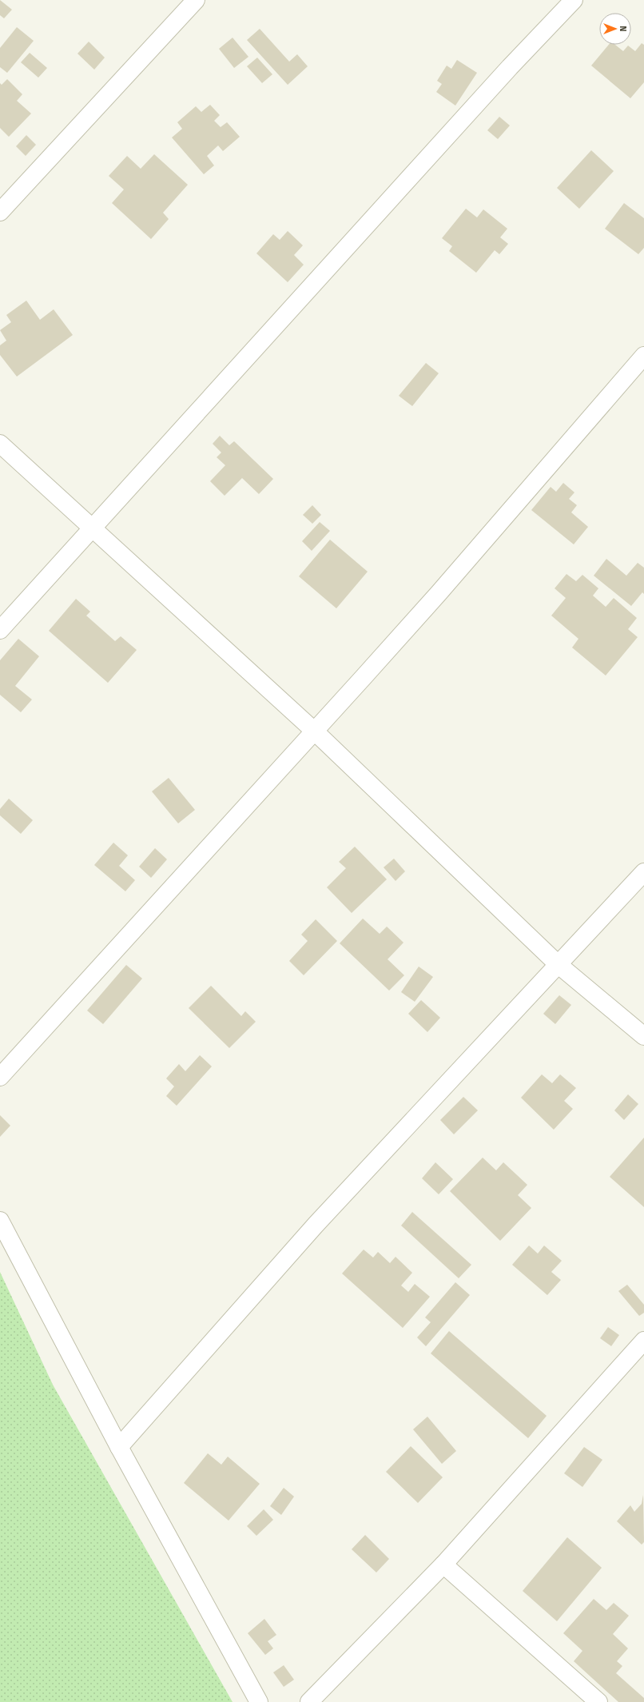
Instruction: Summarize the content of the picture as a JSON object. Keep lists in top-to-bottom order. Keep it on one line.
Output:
{"north":"right"}
